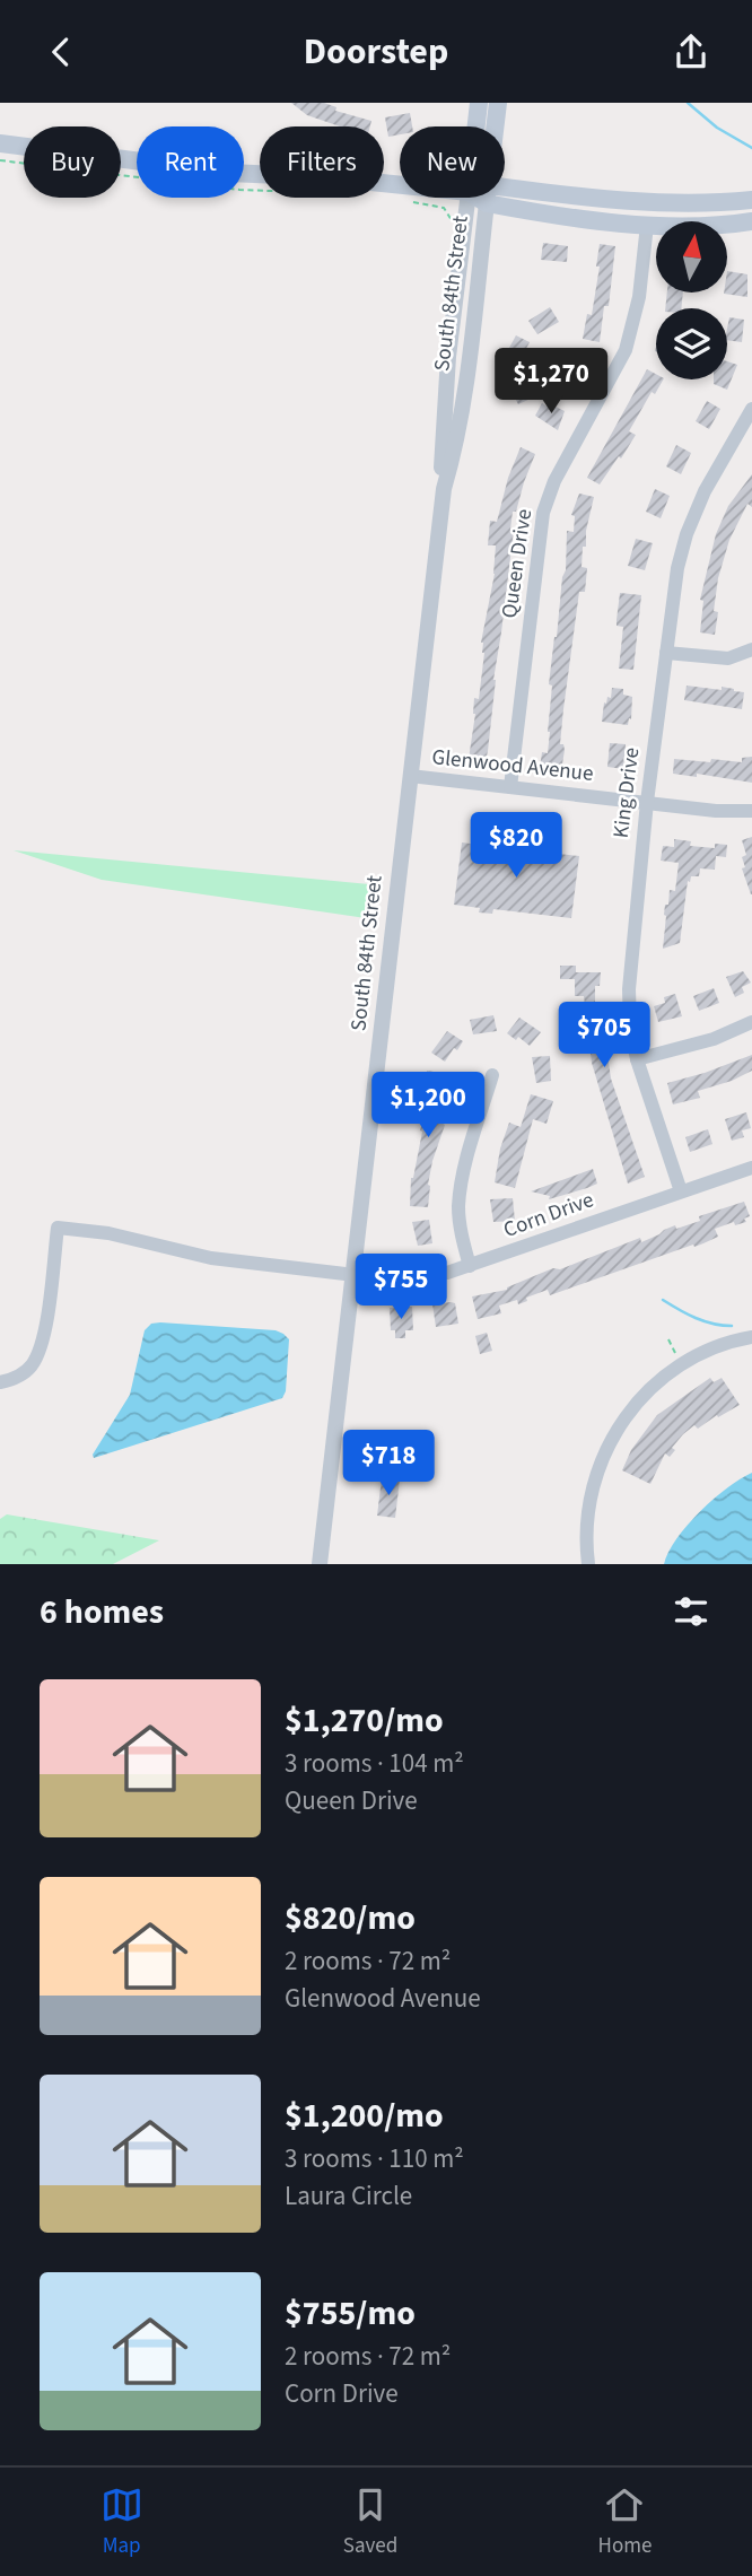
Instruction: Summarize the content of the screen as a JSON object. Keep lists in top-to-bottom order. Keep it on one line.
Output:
{"streets":{"main road":["South 84th Street"],"street":["Queen Drive","Glenwood Avenue","King Drive","Corn Drive"]},"crossings":[["South 84th Street","Glenwood Avenue"],["South 84th Street","Corn Drive"],["Queen Drive","Glenwood Avenue"],["Glenwood Avenue","King Drive"],["King Drive","Corn Drive"]],"north":"top","page":{"header":"Doorstep","chip":["Buy","Rent","Filters","New"],"price":["$1,270","$820","$705","$1,200","$755","$718"],"heading":"6 homes","list":[{"name":"$1,270/mo","note":"3 rooms · 104 m² · Queen Drive"},{"name":"$820/mo","note":"2 rooms · 72 m² · Glenwood Avenue"},{"name":"$1,200/mo","note":"3 rooms · 110 m² · Laura Circle"},{"name":"$755/mo","note":"2 rooms · 72 m² · Corn Drive"}],"tabs":["Map","Saved","Home"]}}
